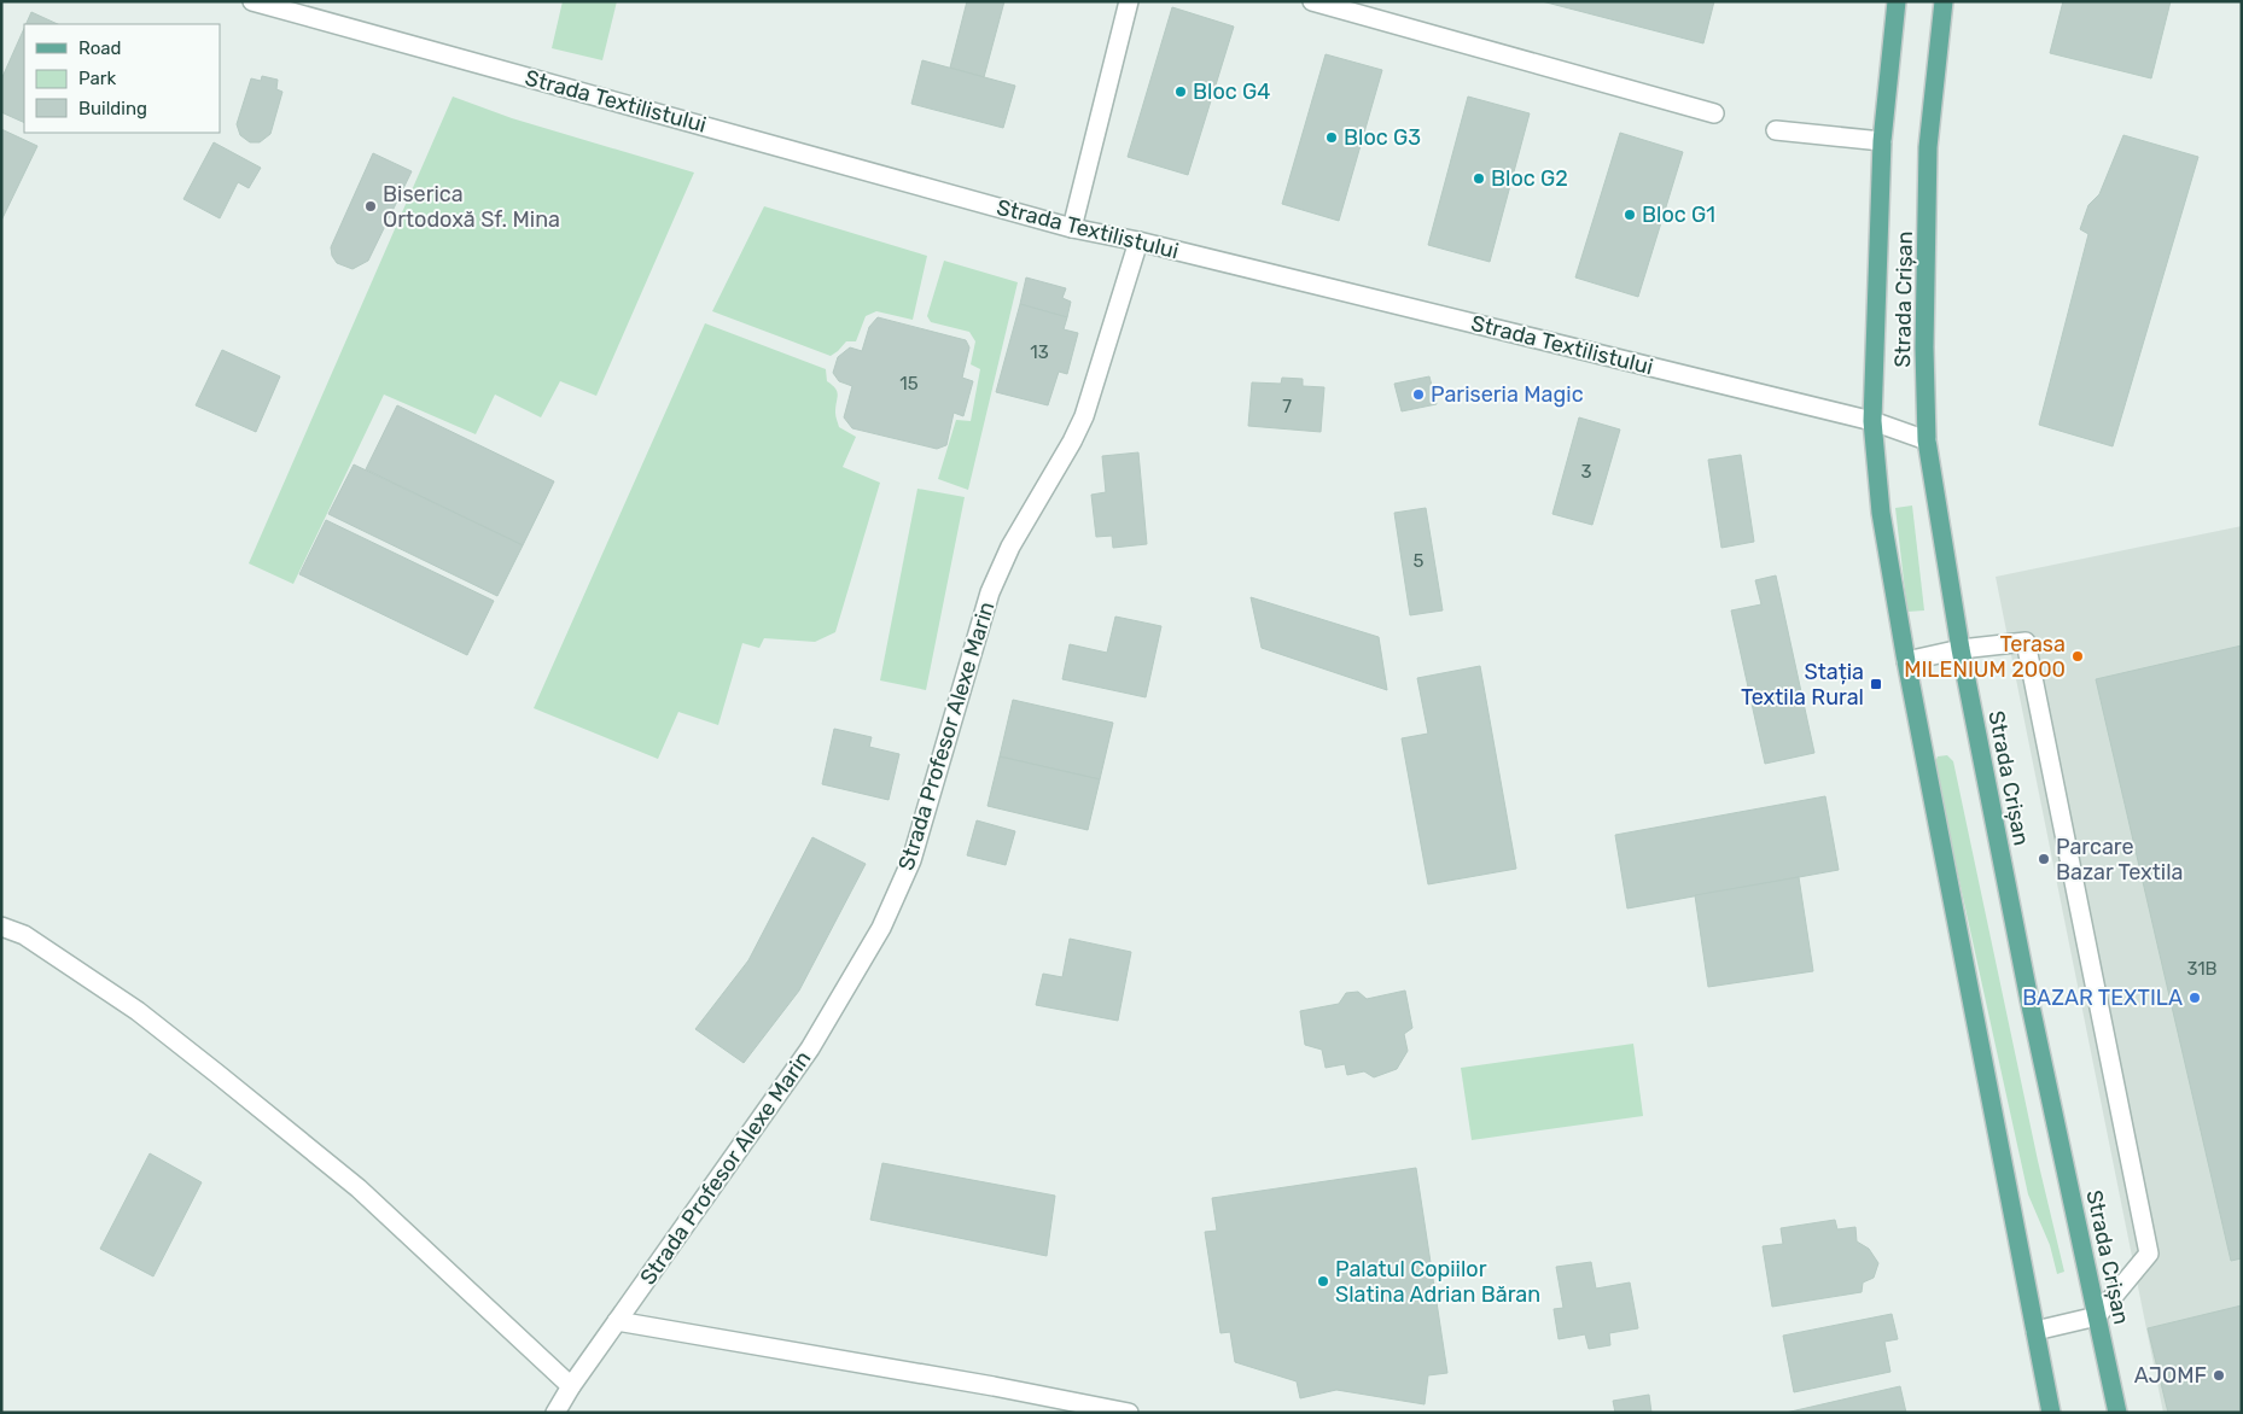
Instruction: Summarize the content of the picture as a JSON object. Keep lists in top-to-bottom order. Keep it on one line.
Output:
{"streets":{"main road":["Strada Crișan"],"street":["Strada Textilistului","Strada Profesor Alexe Marin"]},"crossings":[["Strada Textilistului","Strada Crișan"],["Strada Textilistului","Strada Profesor Alexe Marin"]],"places":{"other":["Bloc G4","Bloc G3","Bloc G2","Biserica Ortodoxă Sf. Mina","Bloc G1","Pariseria Magic","Terasa MILENIUM 2000","Parcare Bazar Textila","BAZAR TEXTILA","Palatul Copiilor Slatina Adrian Băran","AJOMF"],"transit":["Stația Textila Rural"]},"house_numbers":["13","15","7","3","5","31B"],"legend":["Road","Park","Building"]}
